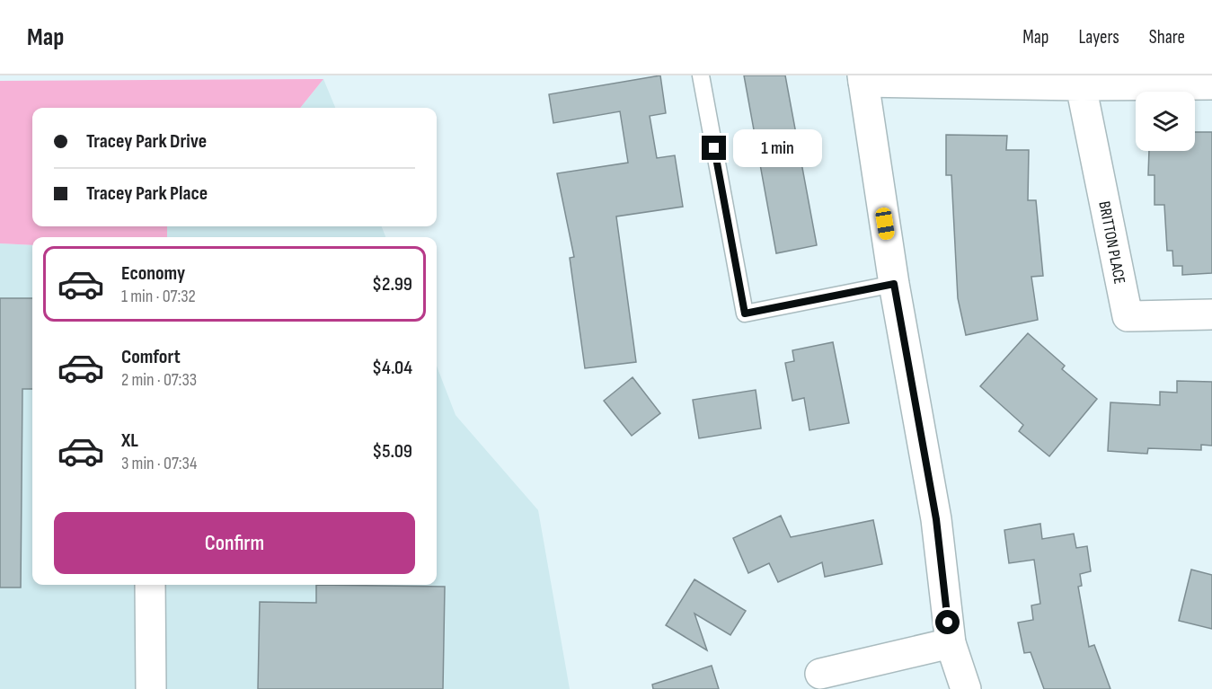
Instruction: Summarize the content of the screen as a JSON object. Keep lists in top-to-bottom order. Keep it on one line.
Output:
{"streets":{"street":["BRITTON PLACE"]},"page":{"header":"Map","nav":["Map","Layers","Share"],"banner":["Tracey Park Drive","Tracey Park Place"],"bubble":"1 min","list":[{"name":"Economy","note":"1 min · 07:32","value":"$2.99"},{"name":"Comfort","note":"2 min · 07:33","value":"$4.04"},{"name":"XL","note":"3 min · 07:34","value":"$5.09"}],"buttons":"Confirm"}}
